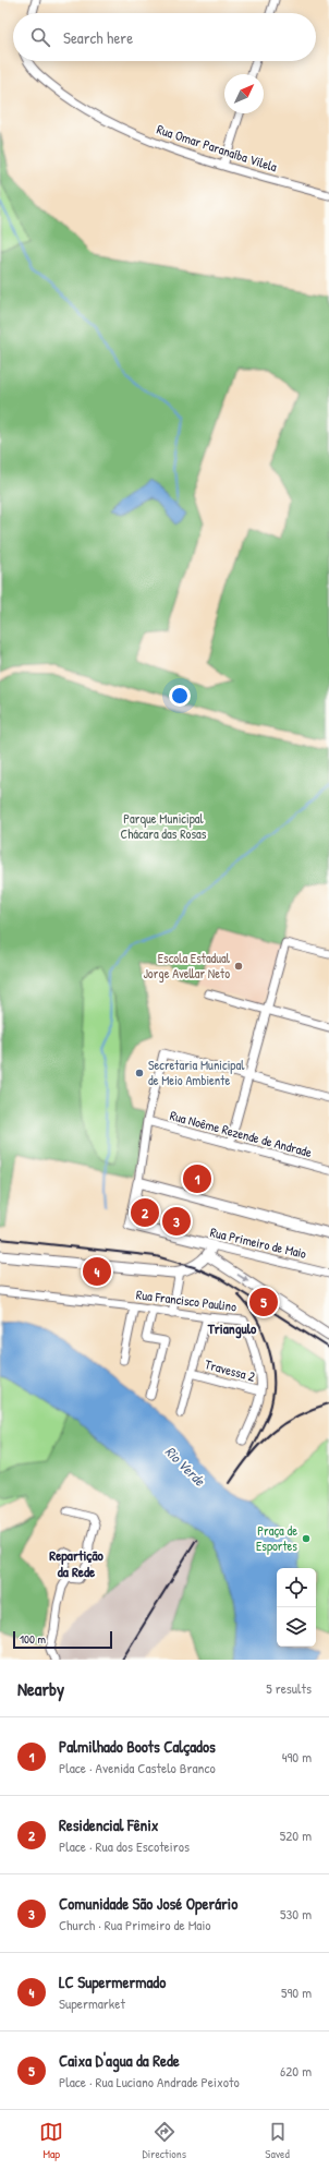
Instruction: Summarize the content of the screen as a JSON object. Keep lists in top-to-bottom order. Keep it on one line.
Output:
{"streets":{"street":["Rua Omar Paranaíba Vilela","Rua Noême Rezende de Andrade","Rua Primeiro de Maio","Rua Francisco Paulino","Travessa 2"]},"crossings":[["Rua Francisco Paulino","Travessa 2"]],"districts":["Triangulo","Repartição da Rede"],"water":["Rio Verde"],"parks":["Parque Municipal Chácara das Rosas"],"places":["Escola Estadual Jorge Avellar Neto","Secretaria Municipal de Meio Ambiente","Praça de Esportes"],"scale_bar":"100 m","north":"top right","page":{"search":"Search here","pins":["1","2","3","4","5"],"scale":"100 m","heading":["Nearby","5 results"],"list":[{"mark":"1","name":"Palmilhado Boots Calçados","note":"Place · Avenida Castelo Branco","value":"490 m"},{"mark":"2","name":"Residencial Fênix","note":"Place · Rua dos Escoteiros","value":"520 m"},{"mark":"3","name":"Comunidade São José Operário","note":"Church · Rua Primeiro de Maio","value":"530 m"},{"mark":"4","name":"LC Supermermado","note":"Supermarket","value":"590 m"},{"mark":"5","name":"Caixa D'agua da Rede","note":"Place · Rua Luciano Andrade Peixoto","value":"620 m"}],"nav":["Map","Directions","Saved"]}}
